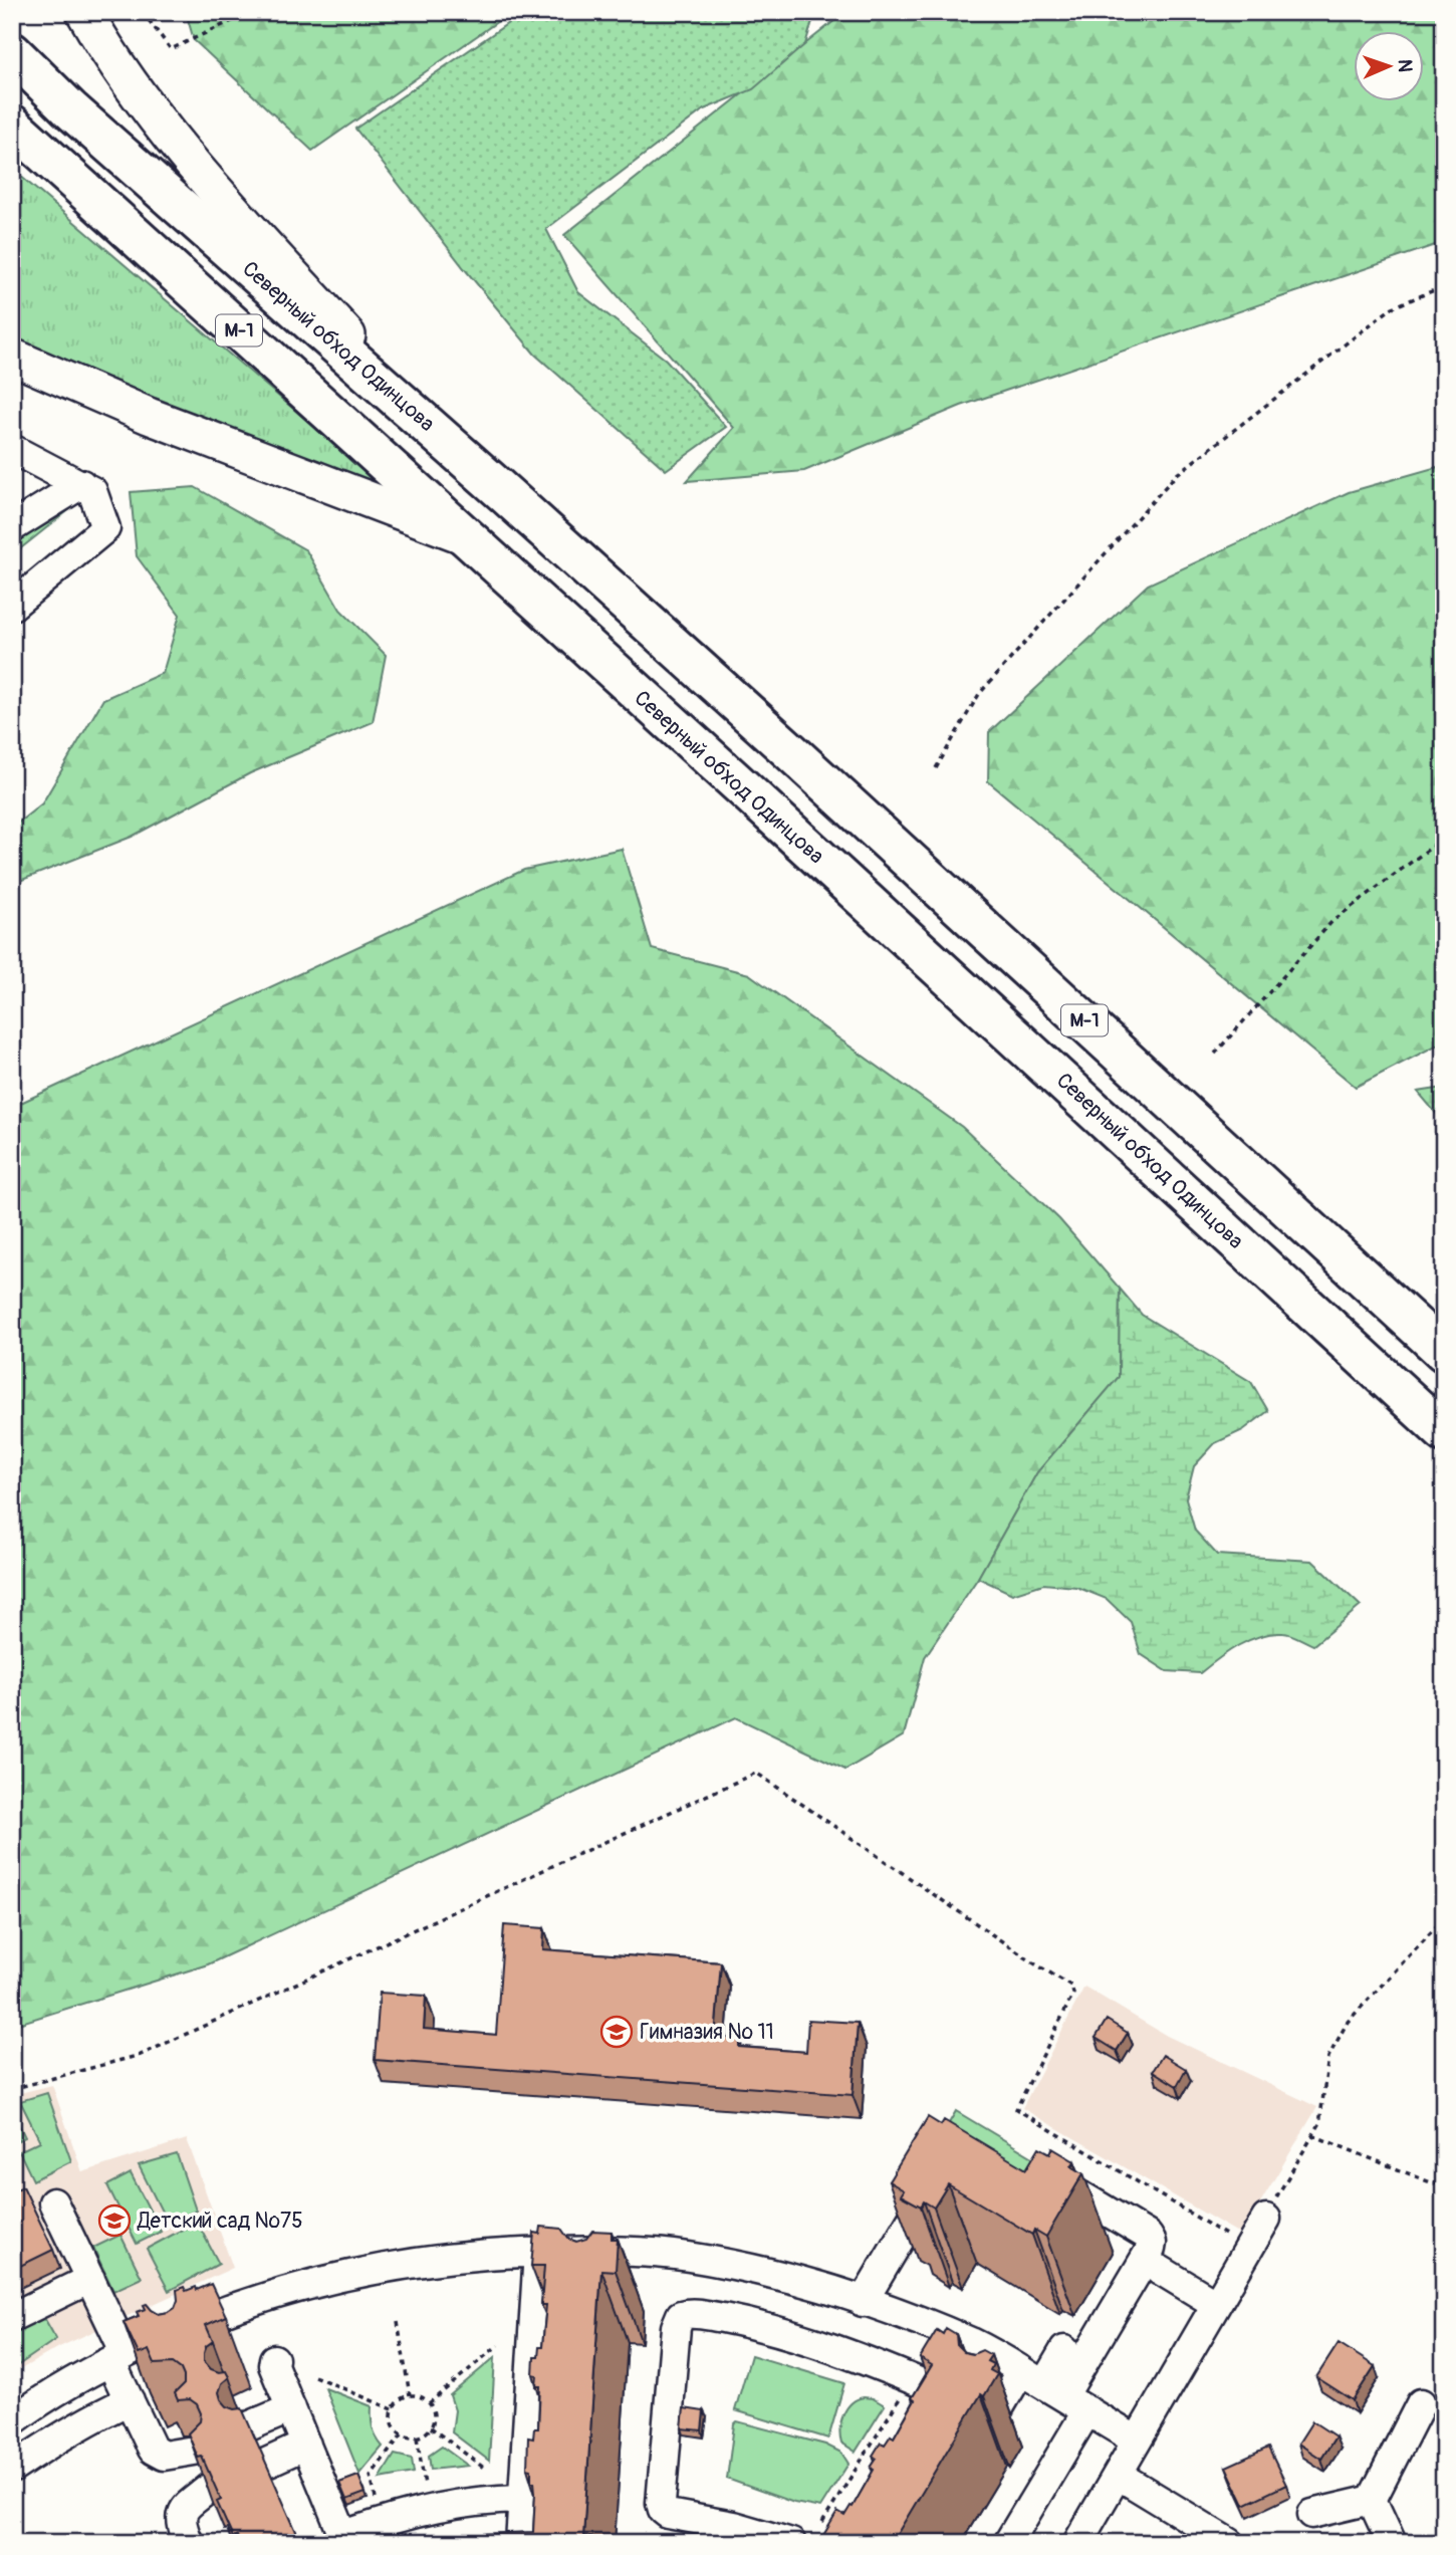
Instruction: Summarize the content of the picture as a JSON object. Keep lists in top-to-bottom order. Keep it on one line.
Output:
{"streets":{"highway":["М-1","Северный обход Одинцова"]},"crossings":[["М-1","Северный обход Одинцова"]],"places":{"school or university":["Гимназия № 11","Детский сад №75"]},"north":"right"}
